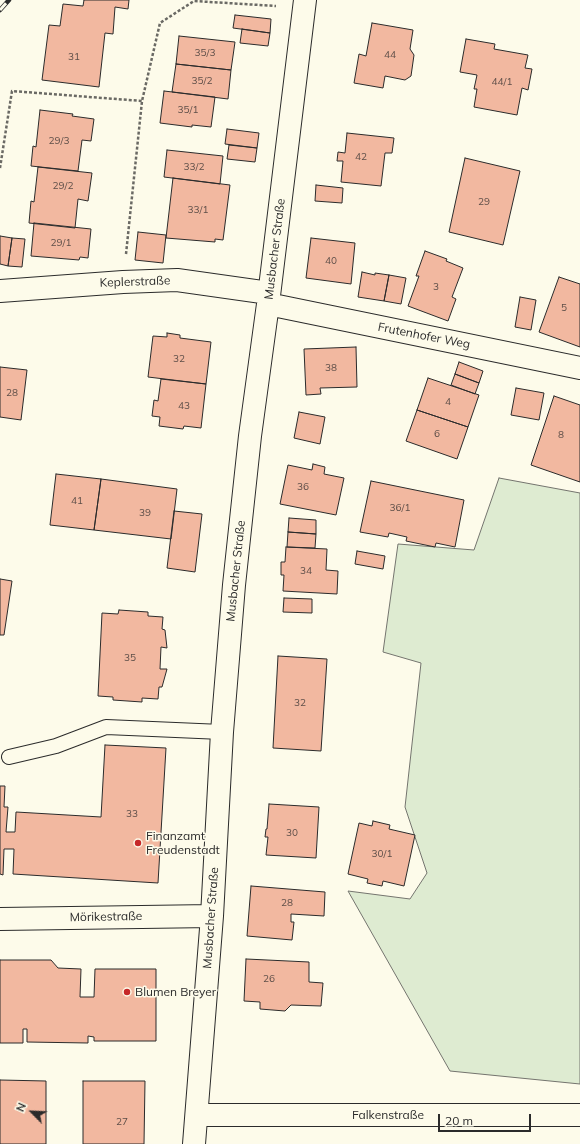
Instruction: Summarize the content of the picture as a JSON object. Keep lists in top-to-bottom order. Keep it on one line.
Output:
{"streets":{"street":["Musbacher Straße","Keplerstraße","Frutenhofer Weg","Mörikestraße","Falkenstraße"]},"crossings":[["Musbacher Straße","Keplerstraße"],["Musbacher Straße","Frutenhofer Weg"],["Musbacher Straße","Mörikestraße"],["Musbacher Straße","Falkenstraße"],["Keplerstraße","Frutenhofer Weg"]],"places":["Finanzamt Freudenstadt","Blumen Breyer"],"house_numbers":["35/3","44","31","35/2","44/1","35/1","29/3","42","33/2","29/2","29","33/1","29/1","40","3","5","32","38","28","4","43","6","8","36","41","36/1","39","34","35","32","33","30","30/1","28","26","27"],"scale_bar":"20 m","north":"top left"}
